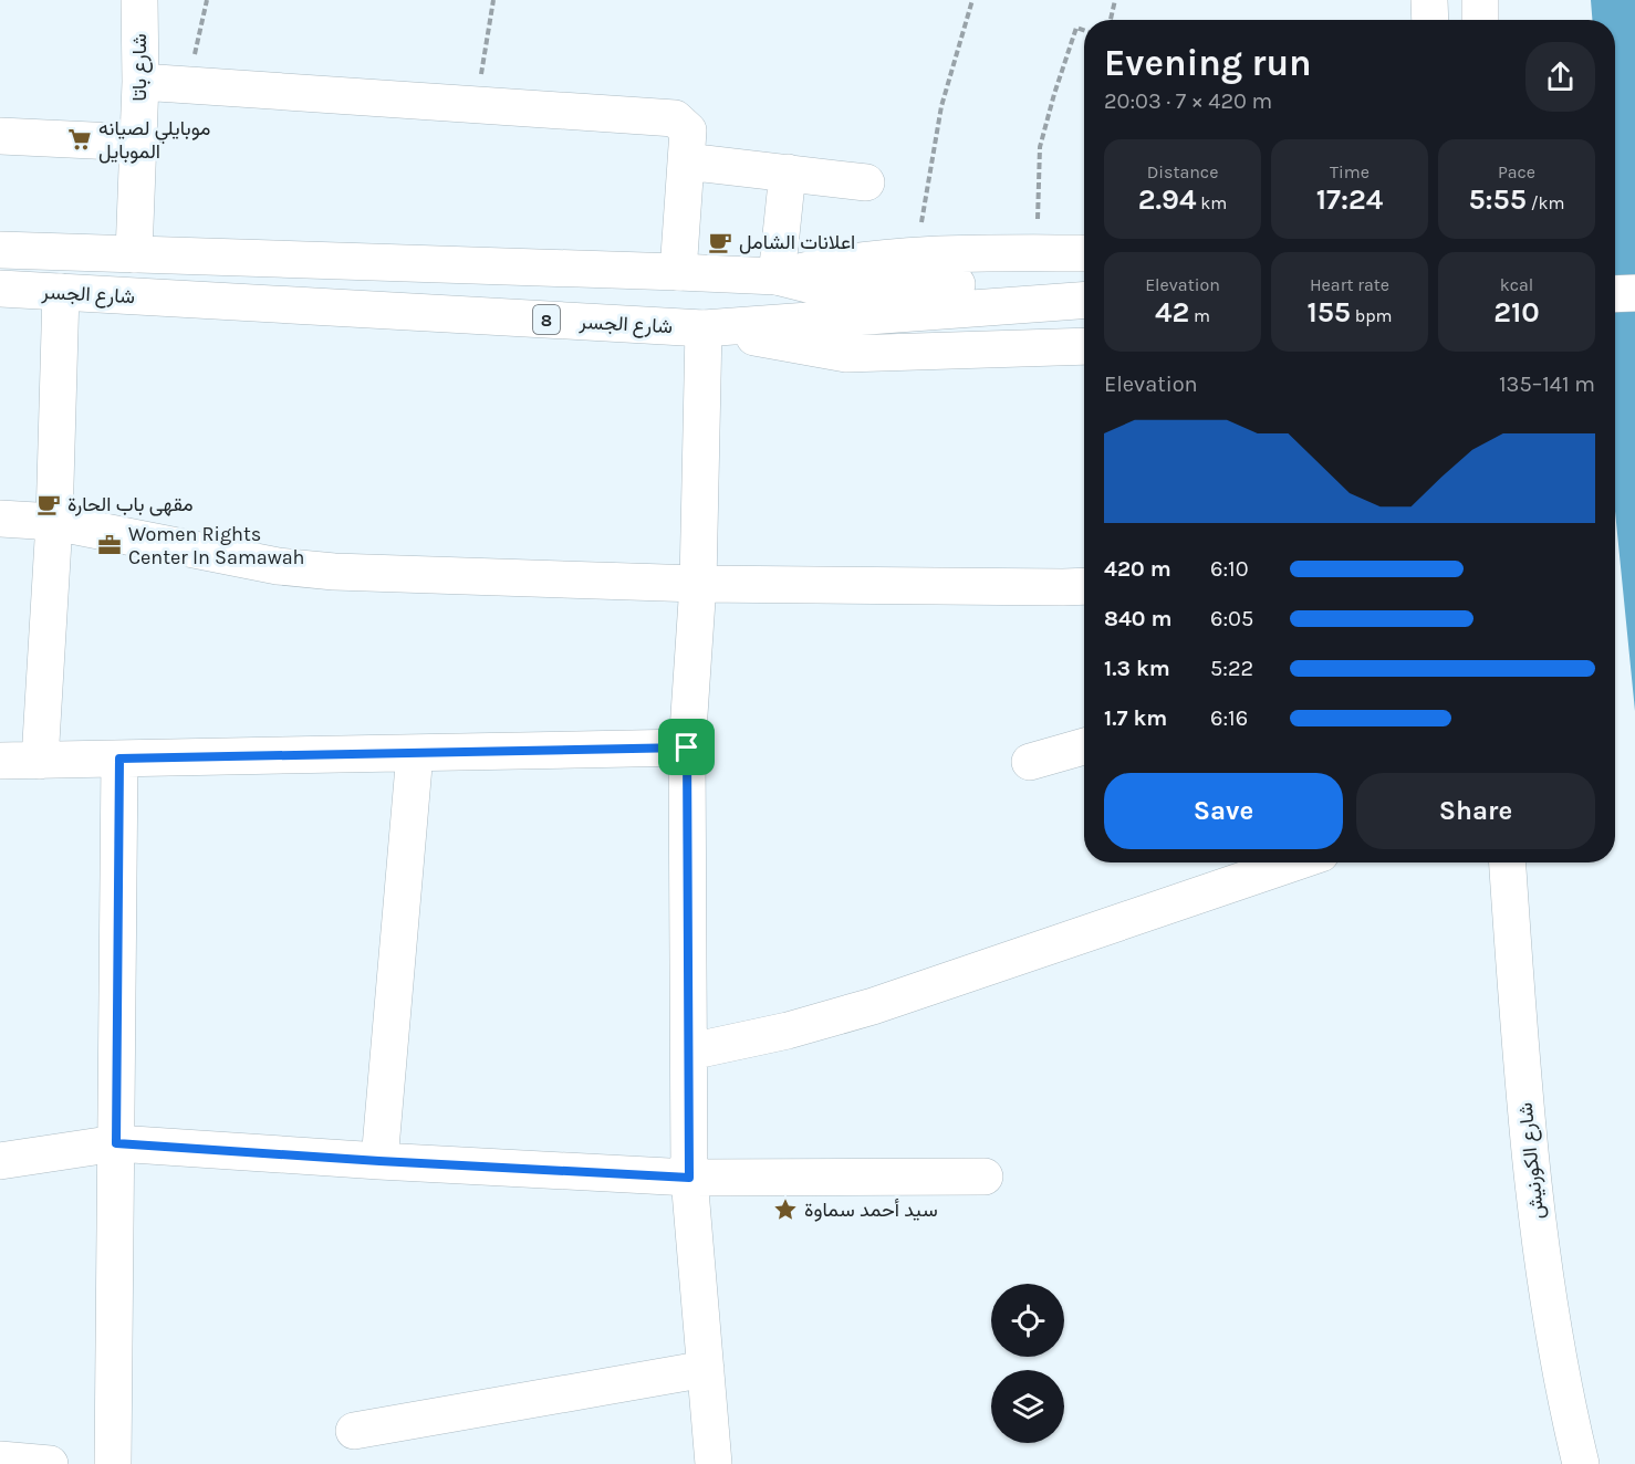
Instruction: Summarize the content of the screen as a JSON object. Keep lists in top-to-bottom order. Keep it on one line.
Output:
{"streets":{"main road":["شارع باتا","شارع الجسر","8","شارع الكورنيش"]},"crossings":[["شارع باتا","شارع الجسر"]],"places":{"supermarket":["موبايلي لصيانه الموبايل"],"cafe":["اعلانات الشامل","مقهى باب الحارة"],"office":["Women Rights Center In Samawah"],"place":["سيد أحمد سماوة"]},"page":{"heading":["Evening run","20:03 · 7 × 420 m"],"stats":[["Distance","2.94 km"],["Time","17:24"],["Pace","5:55 /km"],["Elevation","42 m"],["Heart rate","155 bpm"],["kcal","210"]],"chart":["Elevation","135–141 m"],"list":[{"name":"420 m","note":"6:10"},{"name":"840 m","note":"6:05"},{"name":"1.3 km","note":"5:22"},{"name":"1.7 km","note":"6:16"}],"buttons":["Save","Share"]}}
